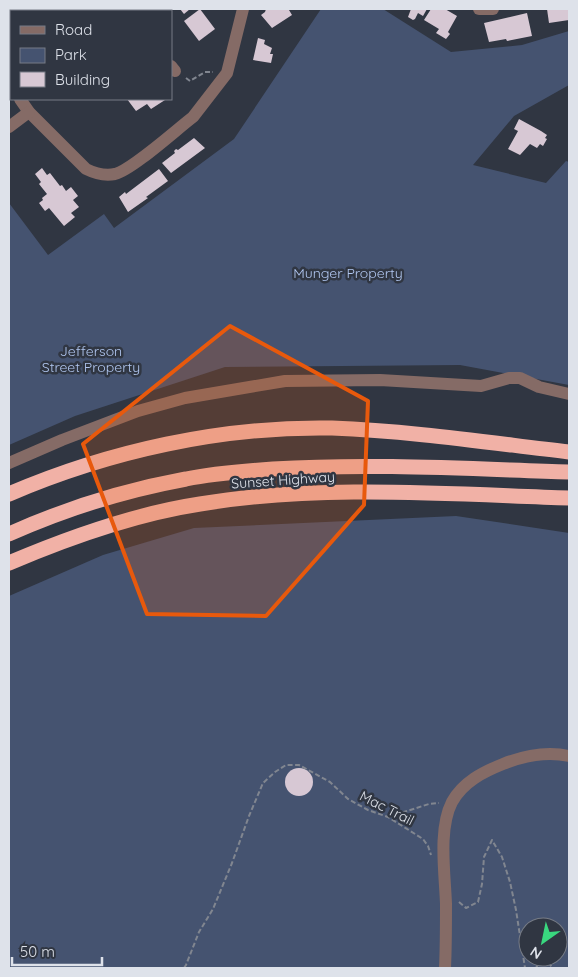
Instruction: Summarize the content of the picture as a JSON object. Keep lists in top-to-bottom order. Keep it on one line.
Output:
{"streets":{"highway":["Sunset Highway"],"path":["Mac Trail"]},"parks":["Munger Property","Jefferson Street Property"],"legend":["Road","Park","Building"],"scale_bar":"50 m","north":"bottom left"}
